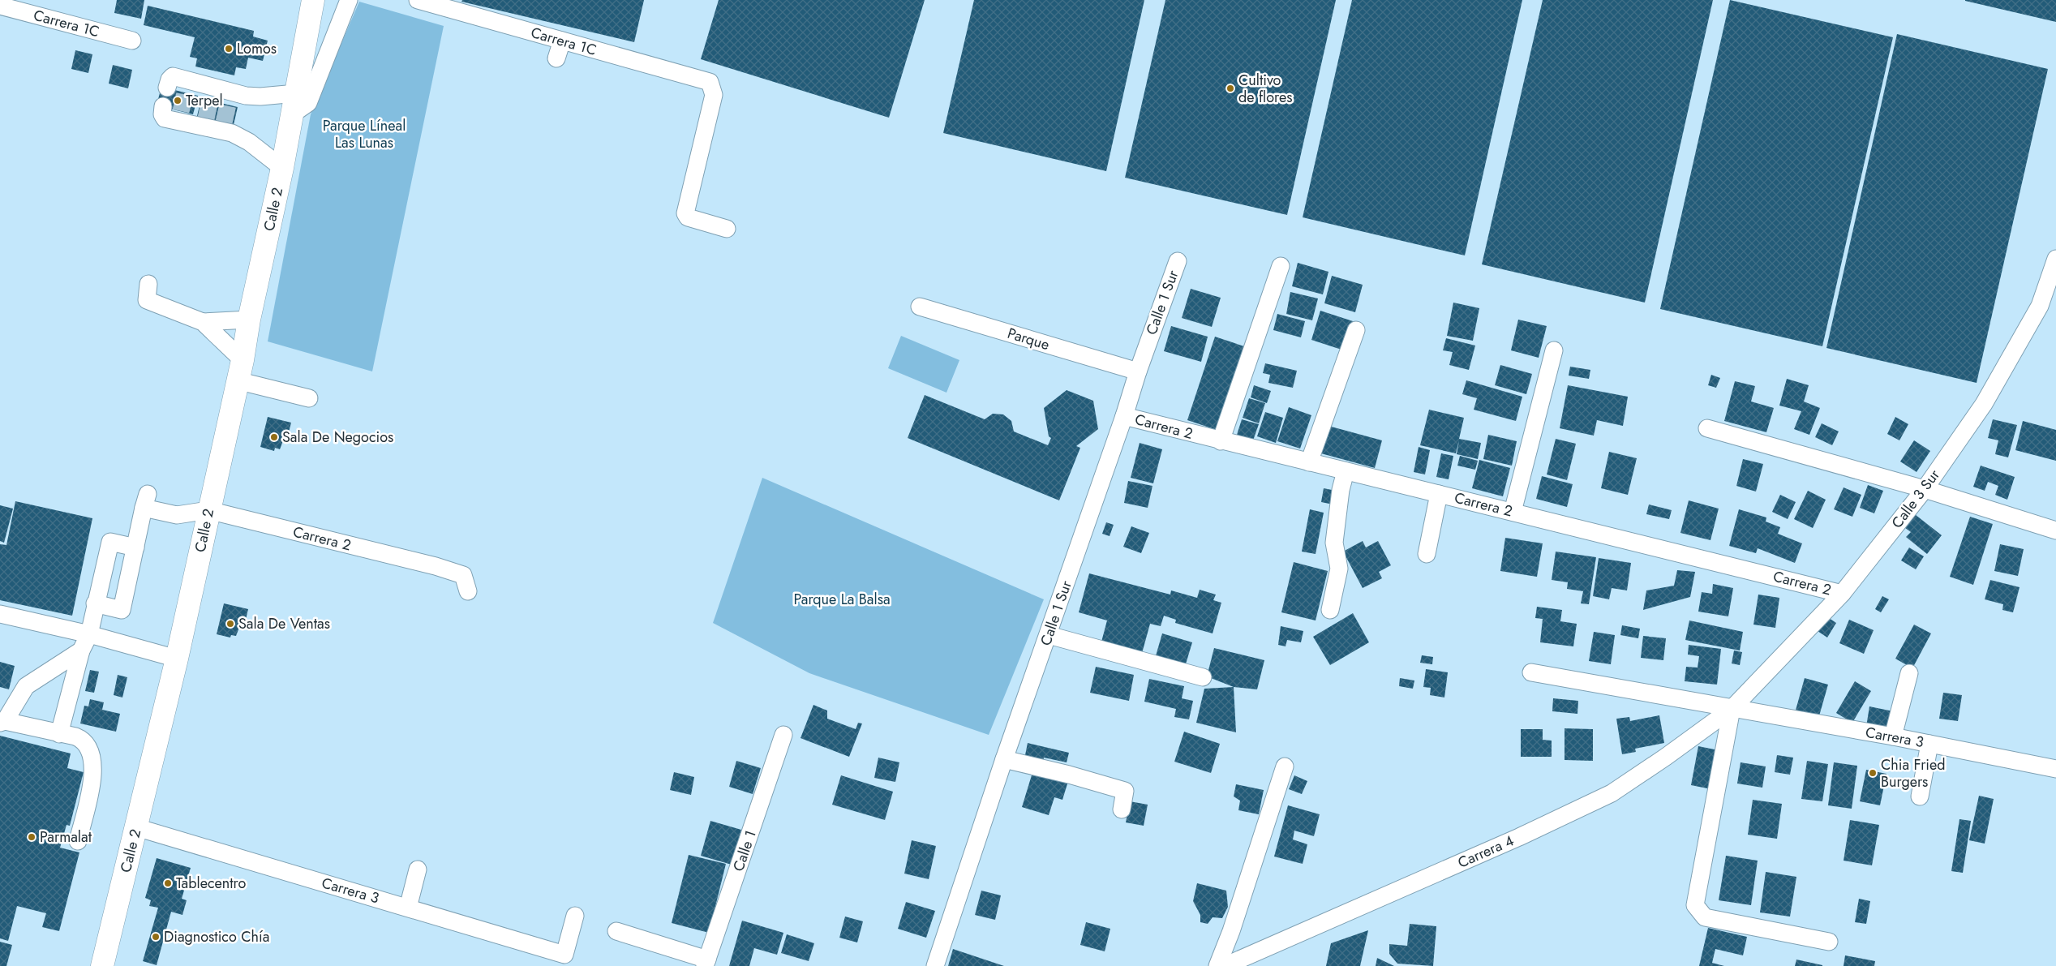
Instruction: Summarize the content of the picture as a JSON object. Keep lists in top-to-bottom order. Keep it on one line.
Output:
{"streets":{"main road":["Calle 2"],"street":["Carrera 1C","Calle 1 Sur","Parque","Carrera 2","Calle 3 Sur","Carrera 3","Calle 1","Carrera 4"]},"crossings":[["Calle 2","Carrera 2"],["Calle 2","Carrera 3"],["Calle 1 Sur","Parque"],["Calle 1 Sur","Carrera 2"],["Carrera 2","Calle 3 Sur"],["Calle 3 Sur","Carrera 3"],["Calle 3 Sur","Carrera 4"],["Carrera 3","Carrera 4"]],"parks":["Parque Líneal Las Lunas","Parque La Balsa"],"places":["Lomos","Cultivo de flores","Terpel","Sala De Negocios","Sala De Ventas","Chia Fried Burgers","Parmalat","Tablecentro","Diagnostico Chía"]}
